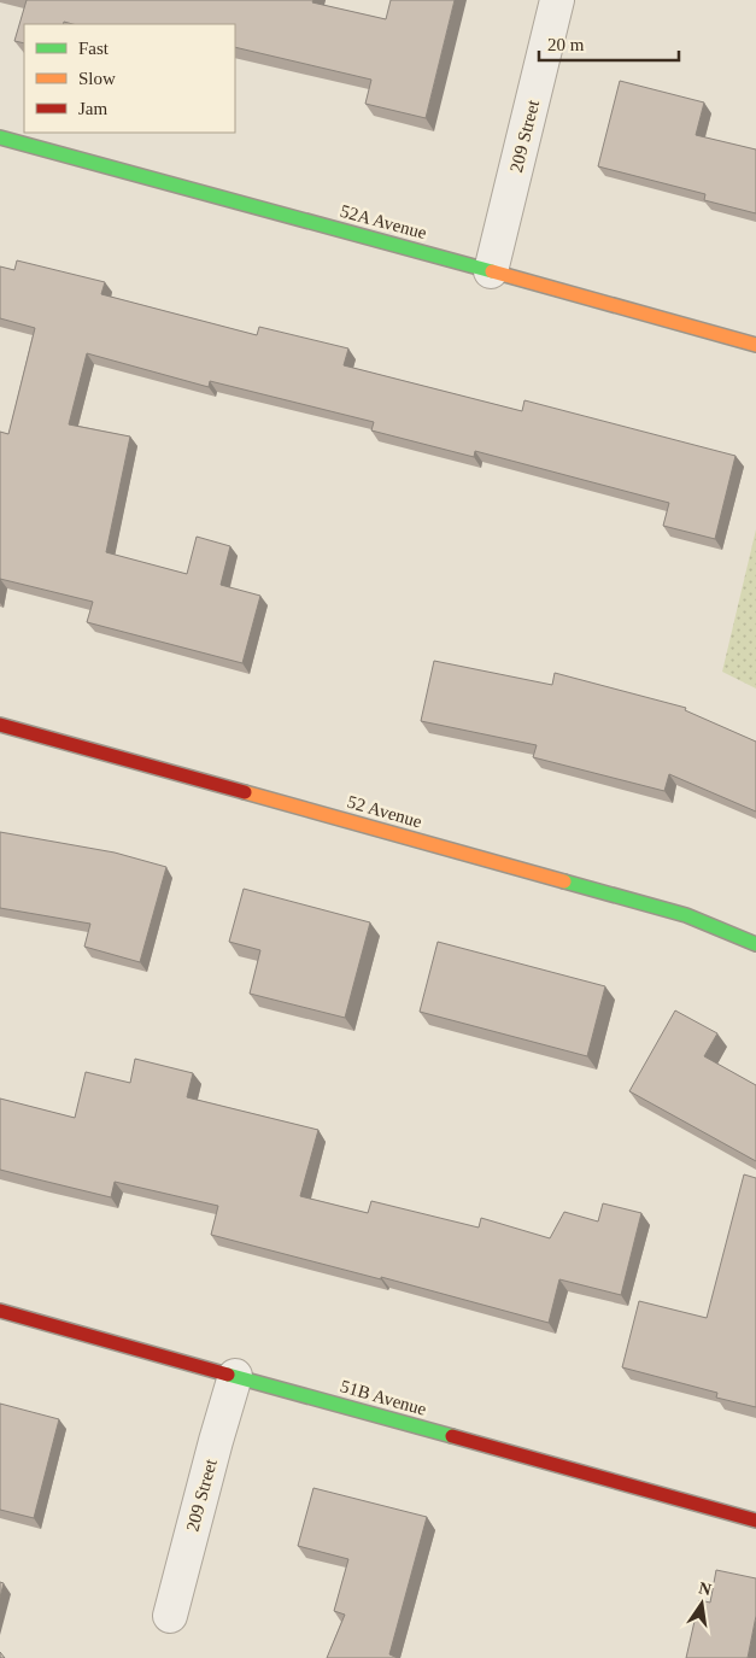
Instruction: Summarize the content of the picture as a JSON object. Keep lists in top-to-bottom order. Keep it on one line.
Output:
{"streets":{"street":["209 Street","52A Avenue","52 Avenue","51B Avenue"]},"crossings":[["209 Street","52A Avenue"],["209 Street","51B Avenue"]],"legend":["Fast","Slow","Jam"],"scale_bar":"20 m","north":"top"}
